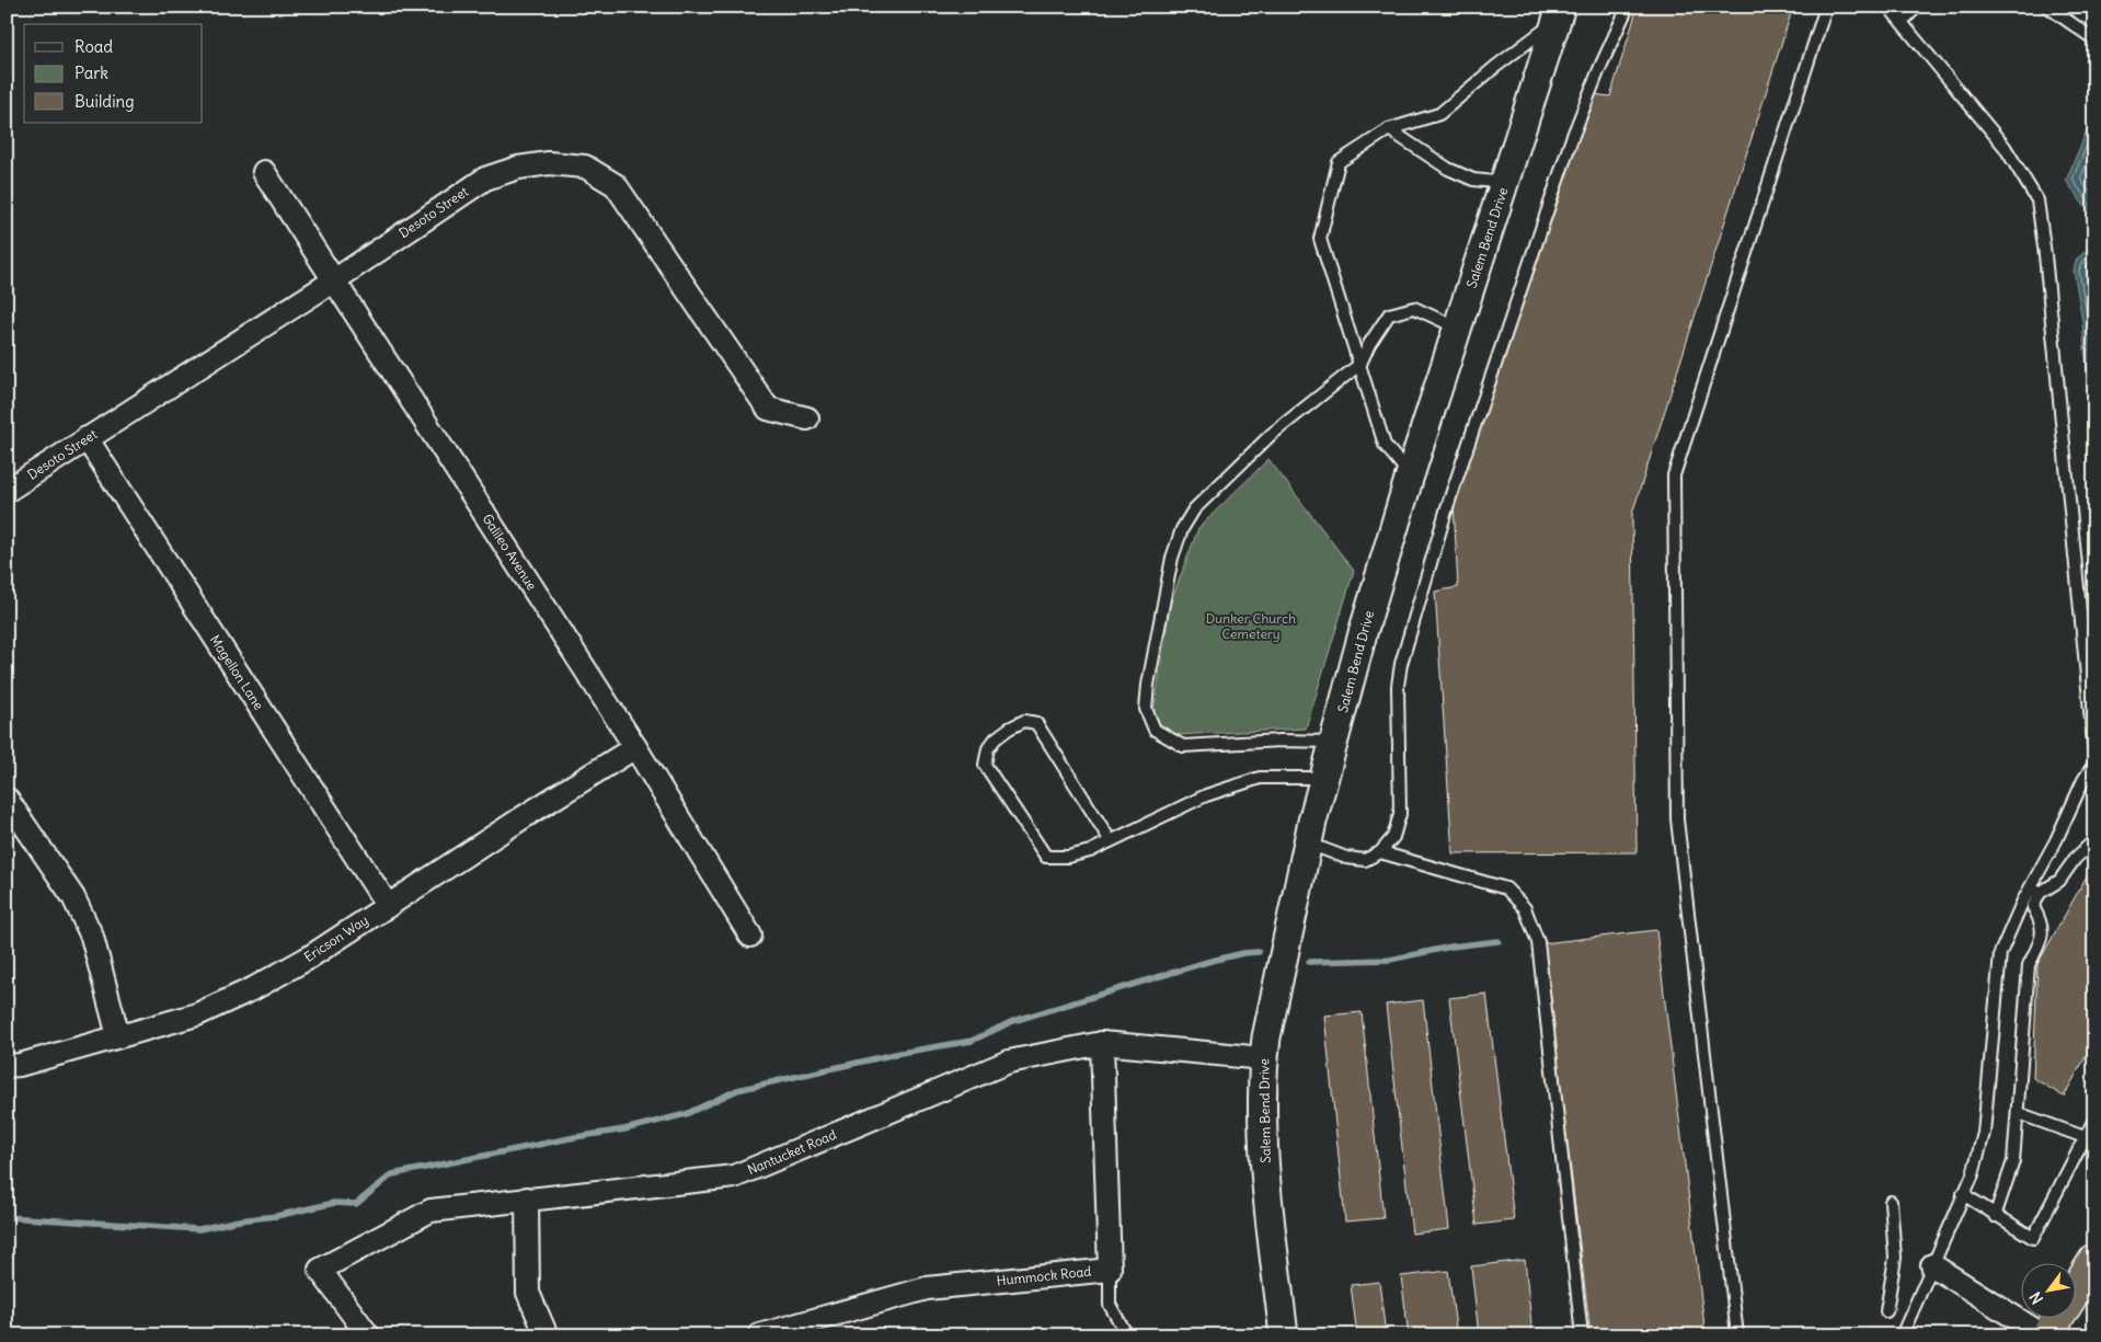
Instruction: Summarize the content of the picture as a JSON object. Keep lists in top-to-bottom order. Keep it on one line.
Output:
{"streets":{"street":["Desoto Street","Salem Bend Drive","Galileo Avenue","Magellon Lane","Ericson Way","Nantucket Road","Hummock Road"]},"crossings":[["Desoto Street","Galileo Avenue"],["Desoto Street","Magellon Lane"],["Salem Bend Drive","Nantucket Road"],["Galileo Avenue","Ericson Way"],["Magellon Lane","Ericson Way"],["Nantucket Road","Hummock Road"]],"parks":["Dunker Church Cemetery"],"legend":["Road","Park","Building"],"north":"bottom left"}
